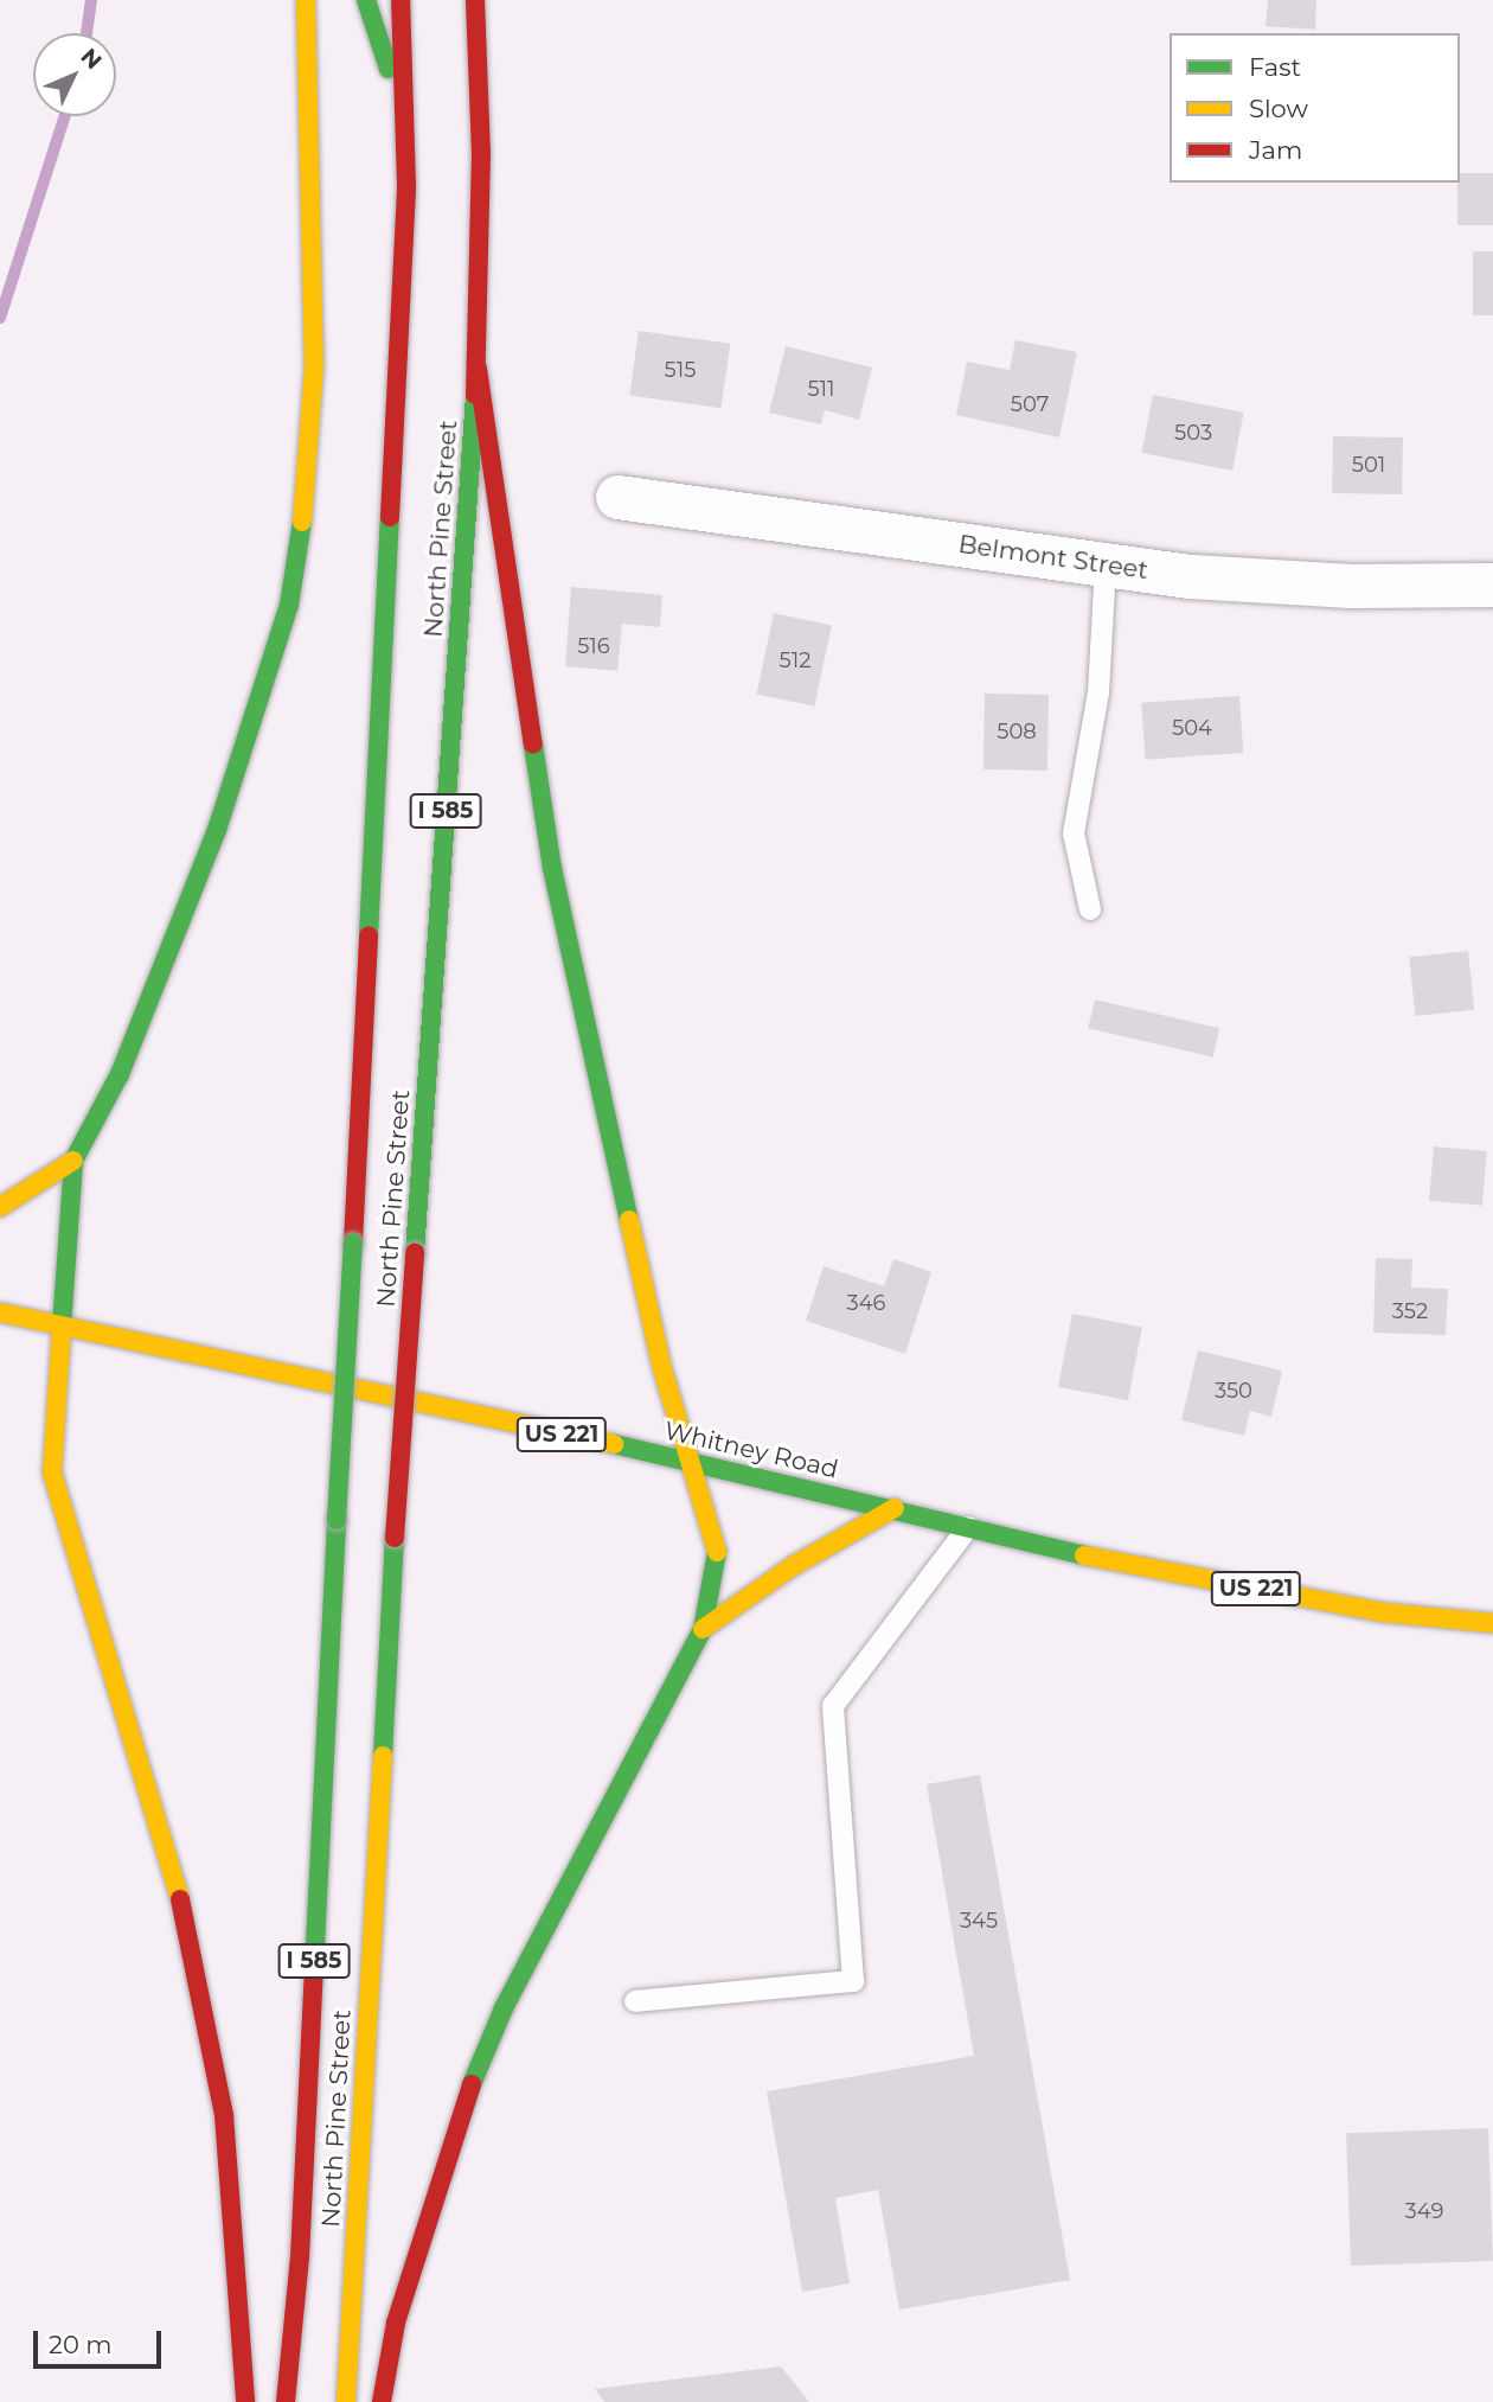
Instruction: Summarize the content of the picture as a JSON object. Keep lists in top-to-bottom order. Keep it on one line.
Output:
{"streets":{"main road":["North Pine Street","I 585","US 221","Whitney Road"],"street":["Belmont Street"]},"house_numbers":["515","511","507","503","501","516","512","504","508","346","352","350","345","349"],"legend":["Fast","Slow","Jam"],"scale_bar":"20 m","north":"top right"}
